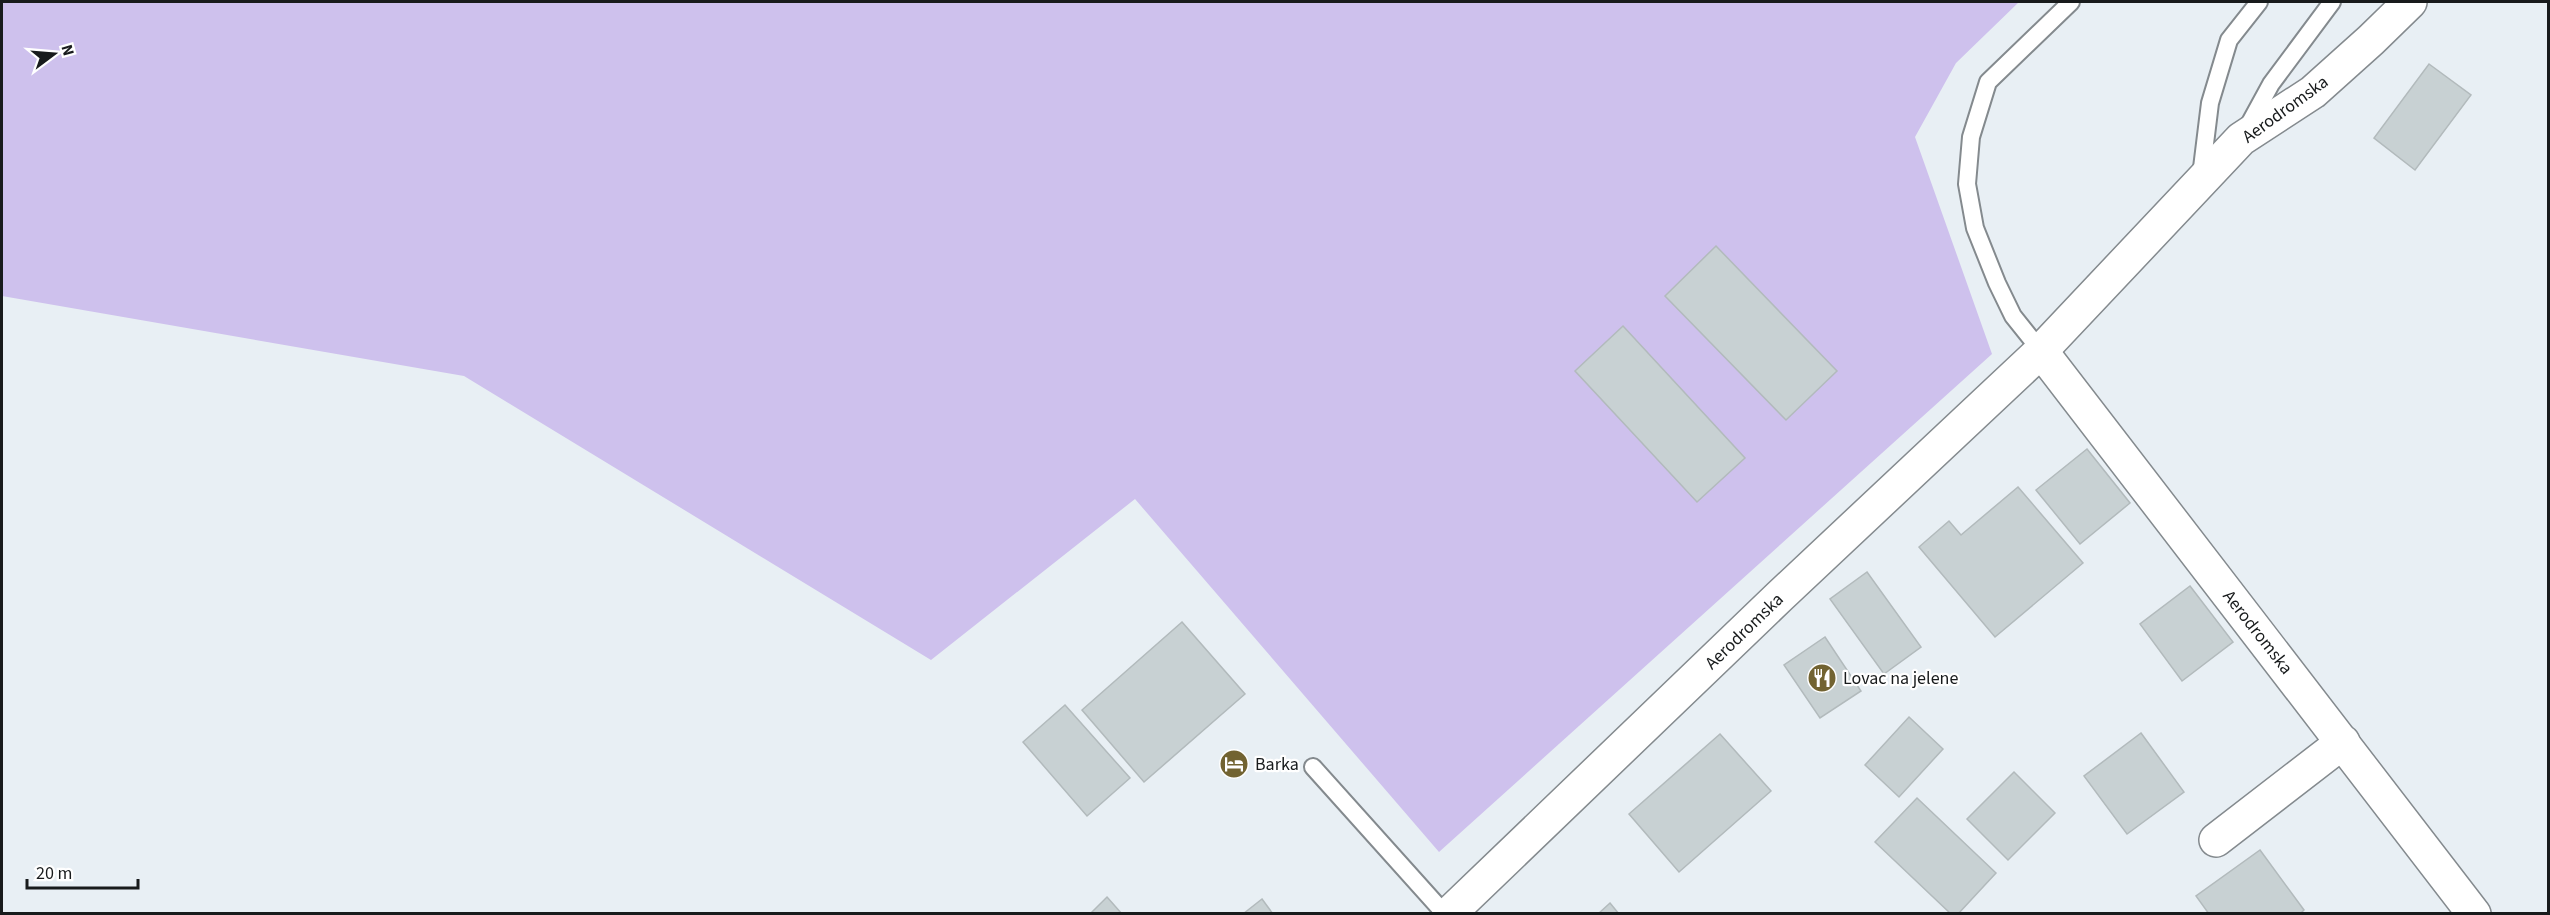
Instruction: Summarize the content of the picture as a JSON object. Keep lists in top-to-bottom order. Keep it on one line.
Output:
{"streets":{"street":["Aerodromska"]},"places":{"restaurant":["Lovac na jelene"],"hotel":["Barka"]},"scale_bar":"20 m","north":"right"}
